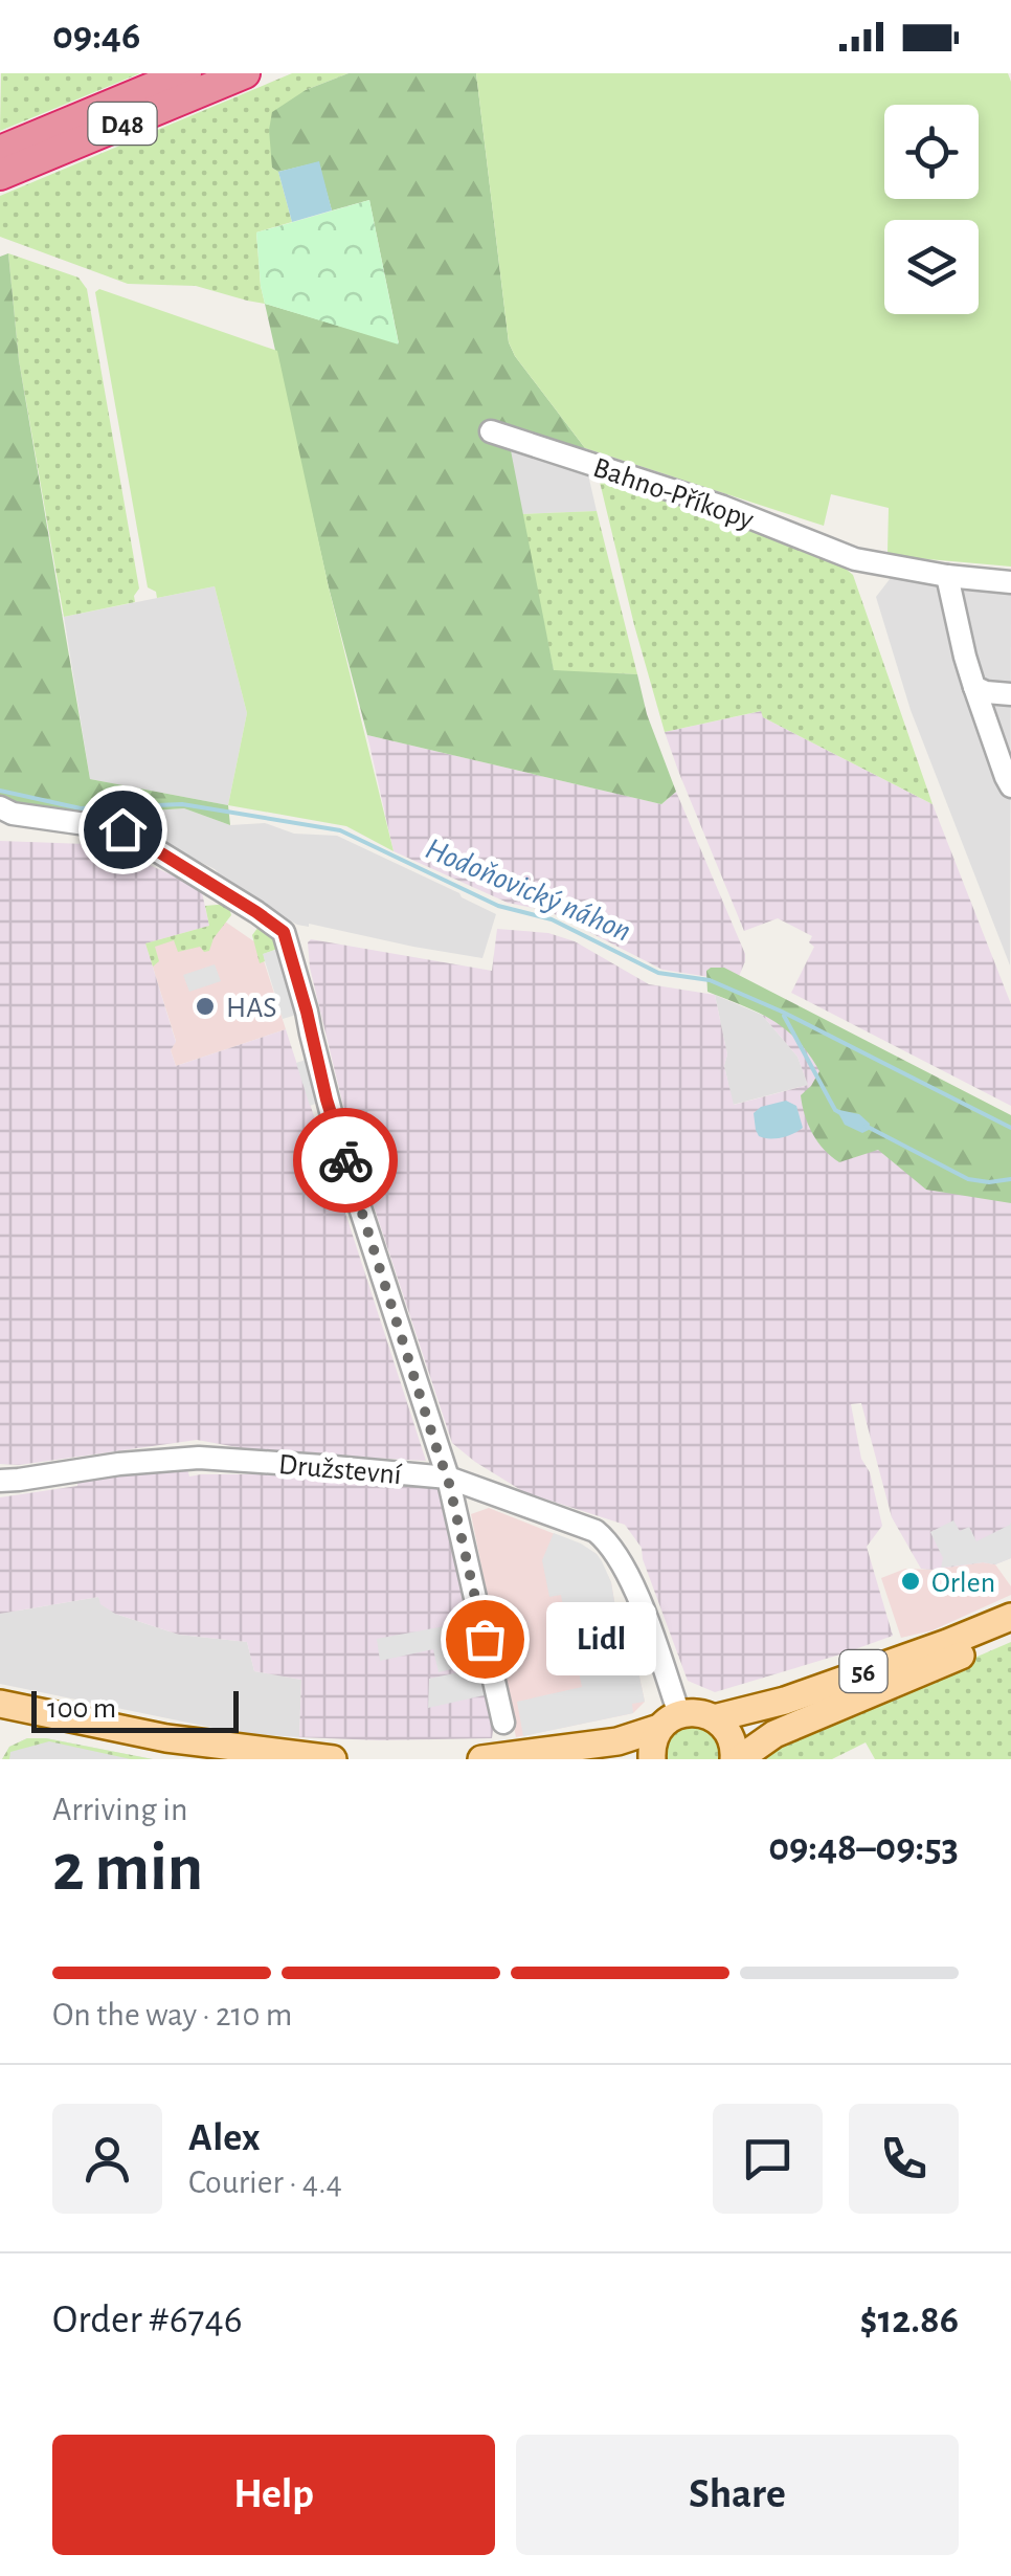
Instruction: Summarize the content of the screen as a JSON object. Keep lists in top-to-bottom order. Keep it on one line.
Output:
{"streets":{"highway":["D48"],"main road":["56"],"street":["Bahno-Příkopy","Družstevní"]},"crossings":[["Družstevní","56"]],"water":["Hodoňovický náhon"],"places":["HAS","Orlen","Lidl"],"scale_bar":"100 m","page":{"status":"09:46","bubble":"Lidl","scale":"100 m","heading":["2 min","Arriving in","09:48–09:53"],"panel":["Alex","Courier · 4.4","Order #6746","$12.86"],"bar":"On the way · 210 m","buttons":["Help","Share"]}}
